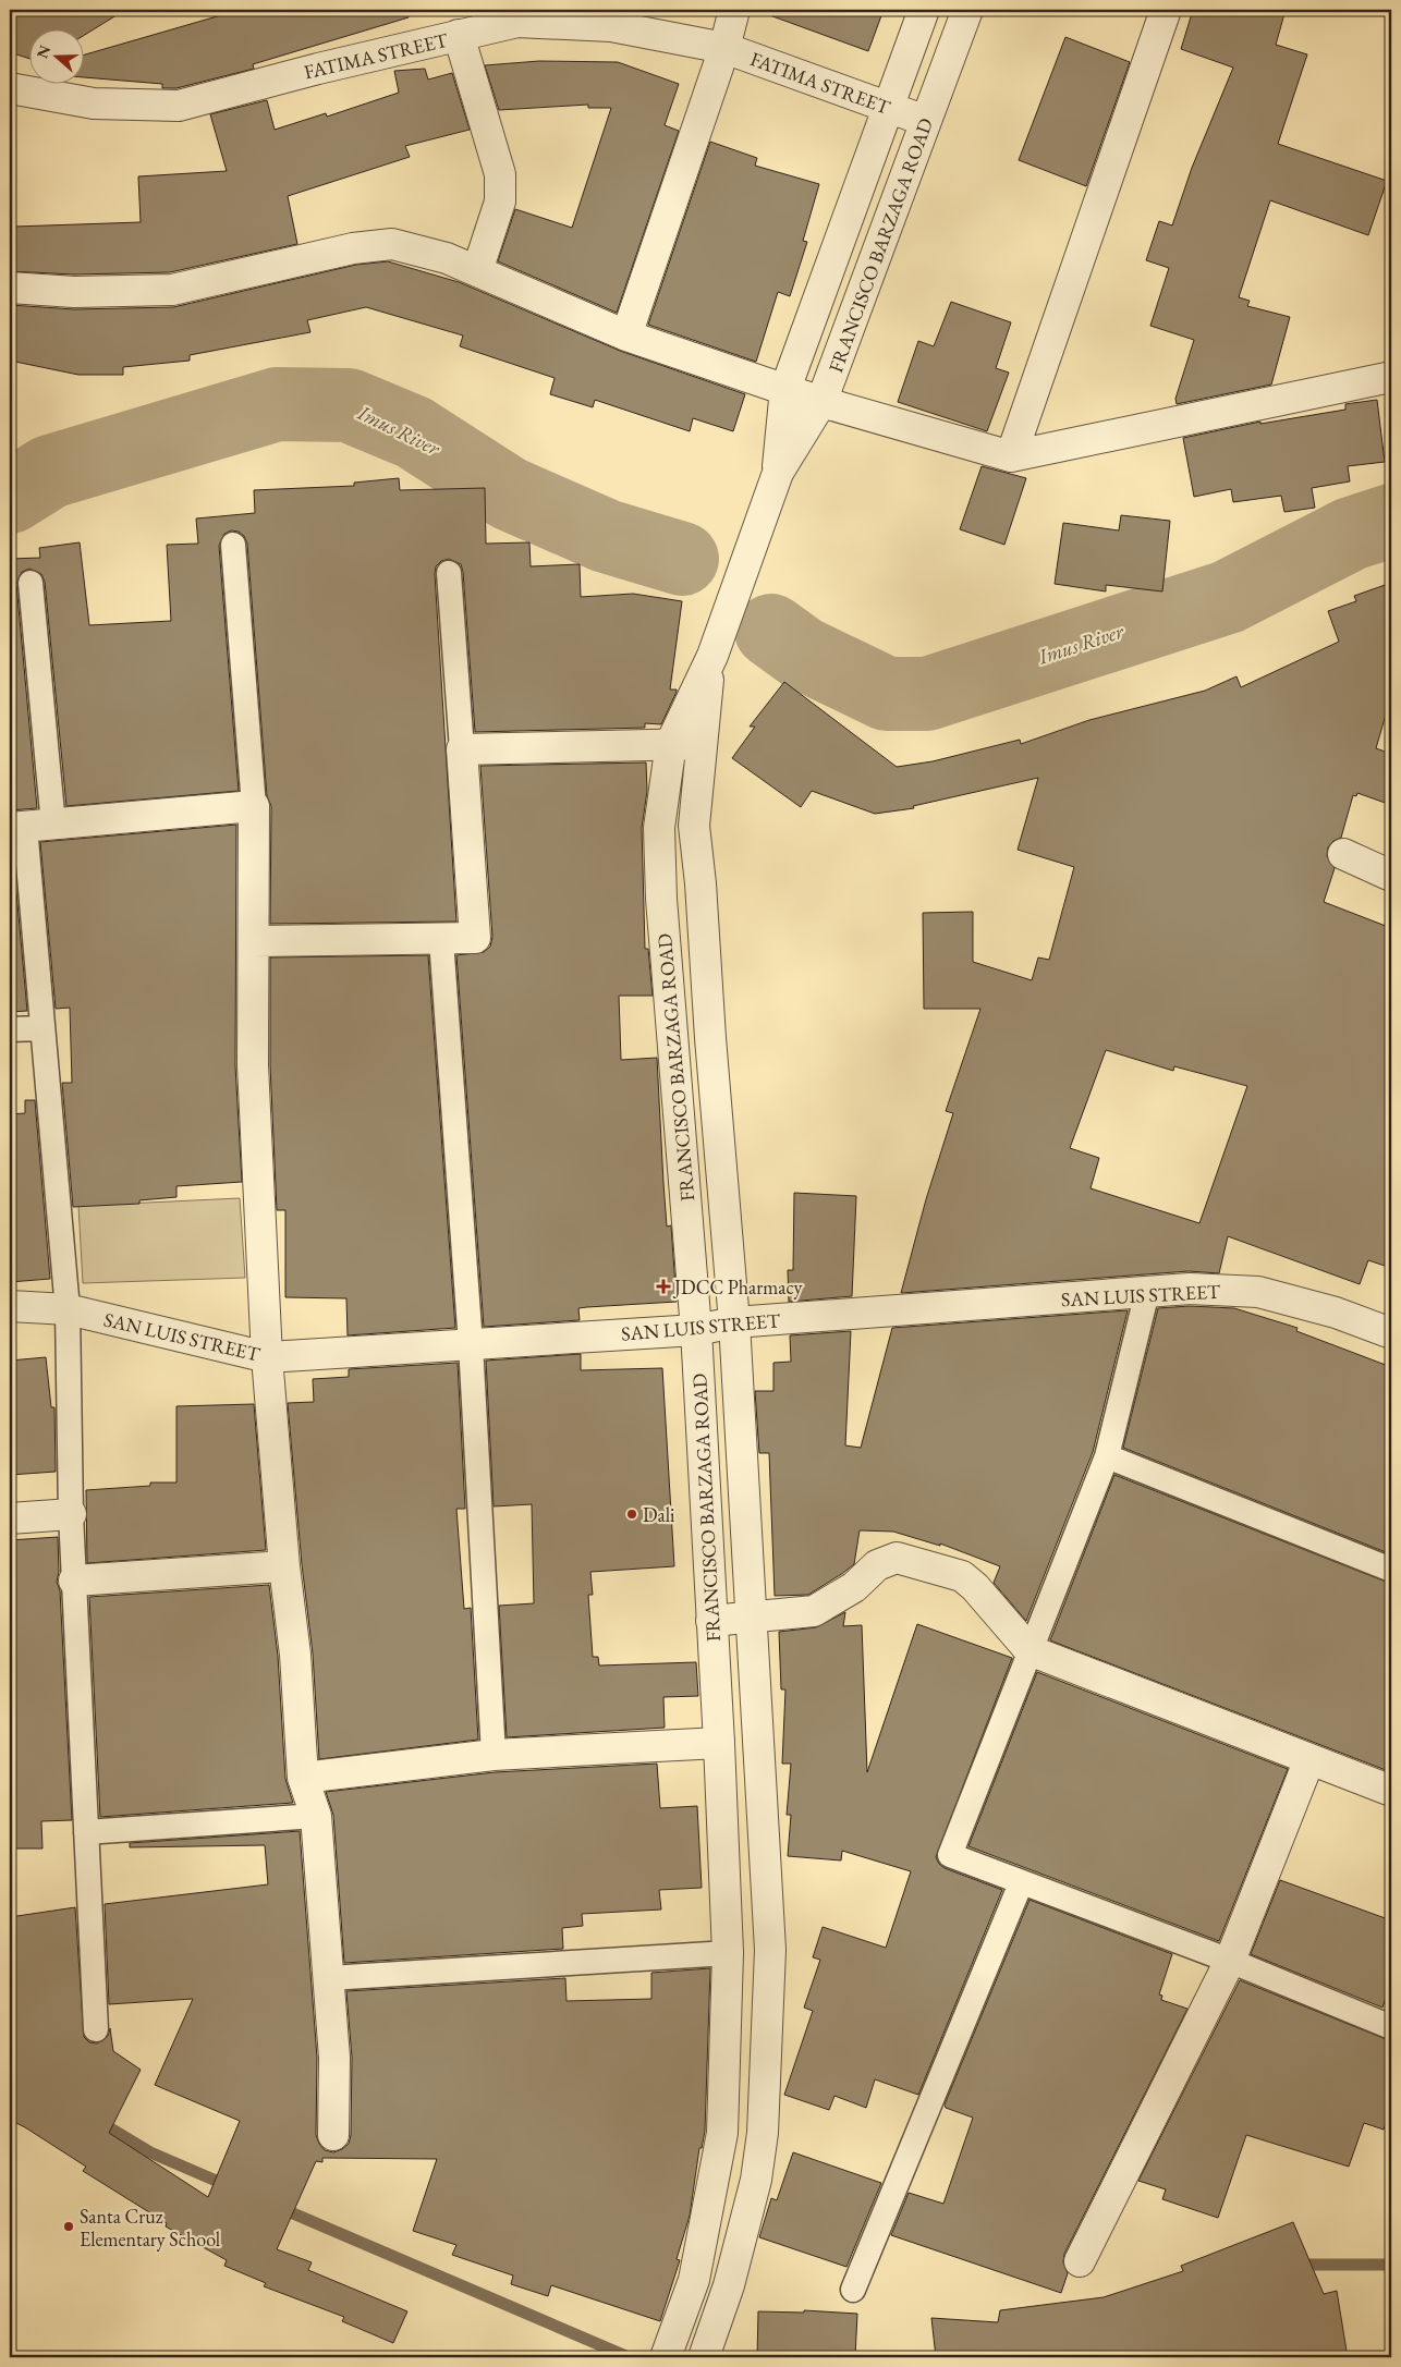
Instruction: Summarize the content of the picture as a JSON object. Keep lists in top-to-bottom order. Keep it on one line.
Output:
{"streets":{"street":["FATIMA STREET","FRANCISCO BARZAGA ROAD","SAN LUIS STREET"]},"crossings":[["FATIMA STREET","FRANCISCO BARZAGA ROAD"],["FRANCISCO BARZAGA ROAD","SAN LUIS STREET"]],"water":["Imus River"],"places":{"health":["JDCC Pharmacy"],"other":["Dali","Santa Cruz Elementary School"]},"north":"left"}
